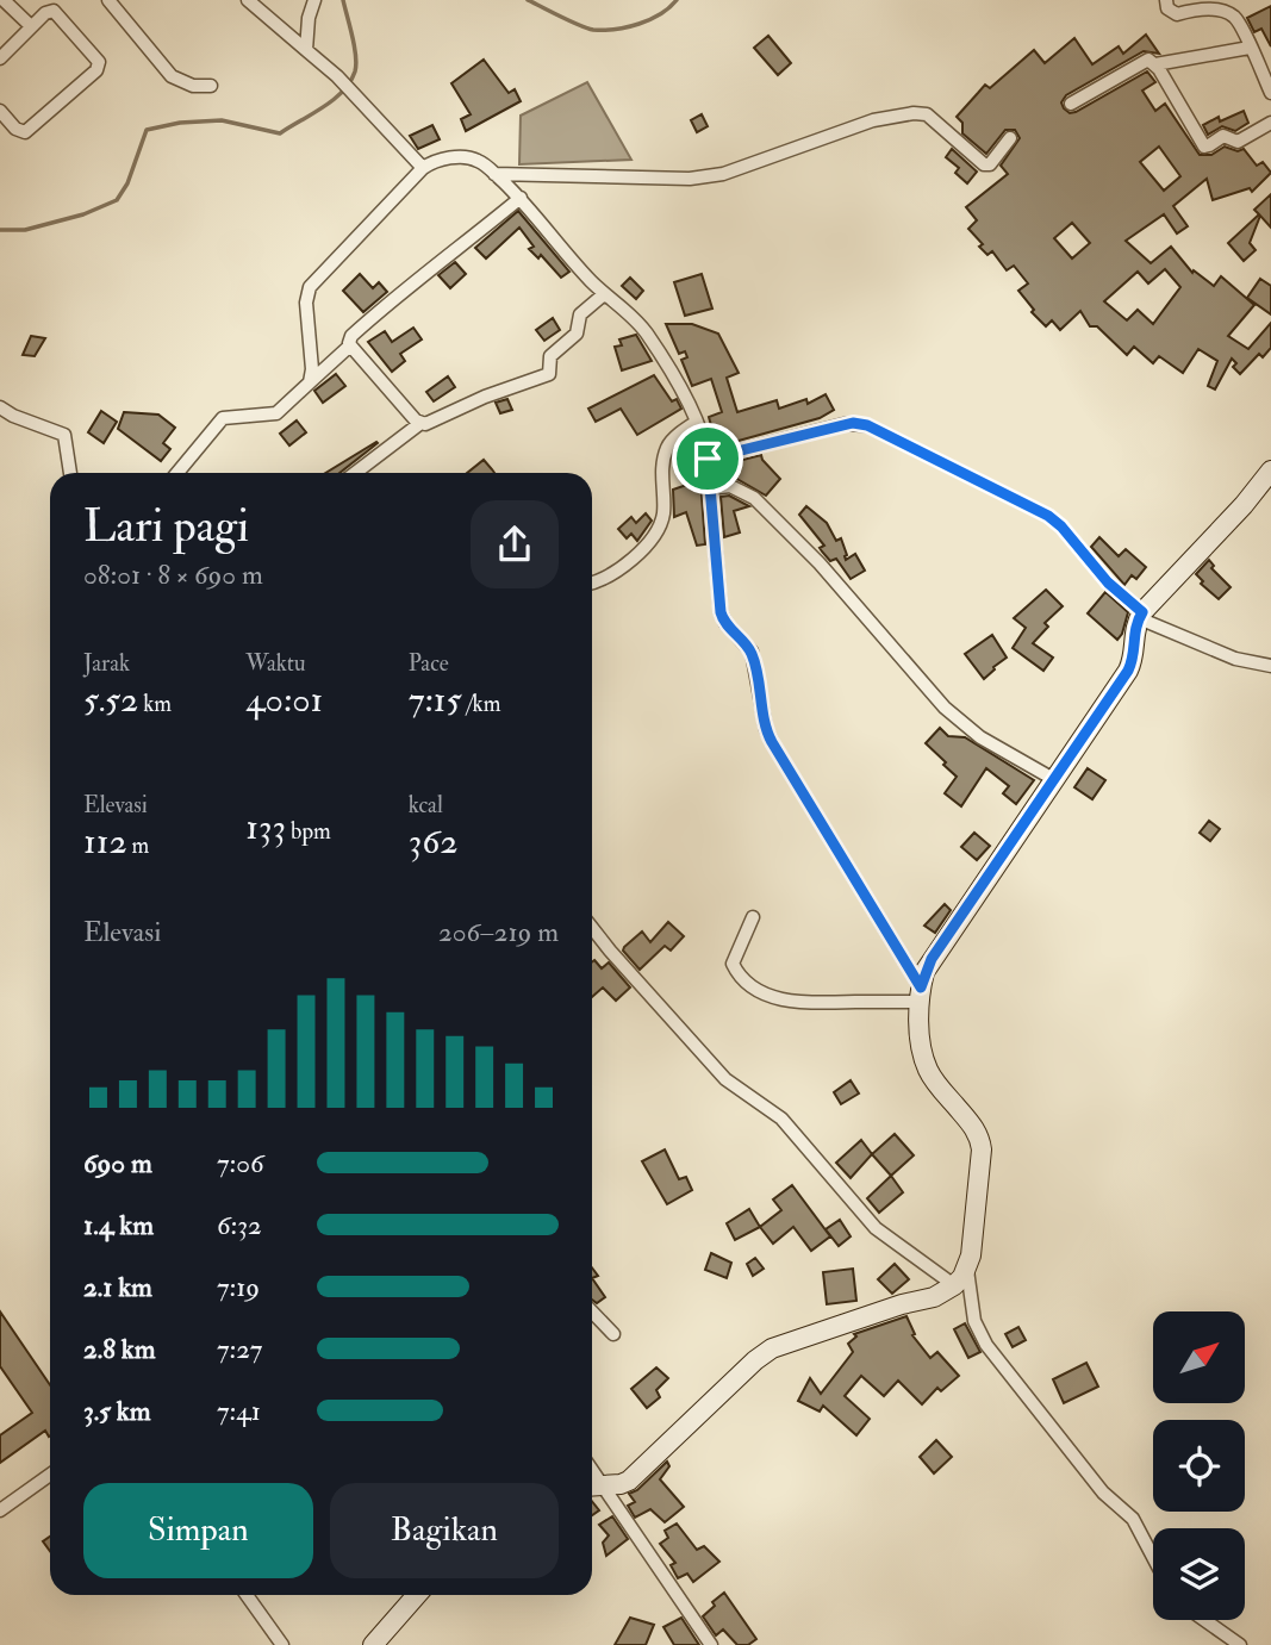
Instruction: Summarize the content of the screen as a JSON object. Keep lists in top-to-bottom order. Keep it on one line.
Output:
{"north":"top right","page":{"heading":["Lari pagi","08:01 · 8 × 690 m"],"stats":[["Jarak","5.52 km"],["Waktu","40:01"],["Pace","7:15 /km"],["Elevasi","112 m"],["133 bpm"],["kcal","362"]],"chart":["Elevasi","206–219 m"],"list":[{"name":"690 m","note":"7:06"},{"name":"1.4 km","note":"6:32"},{"name":"2.1 km","note":"7:19"},{"name":"2.8 km","note":"7:27"},{"name":"3.5 km","note":"7:41"}],"buttons":["Simpan","Bagikan"]}}
